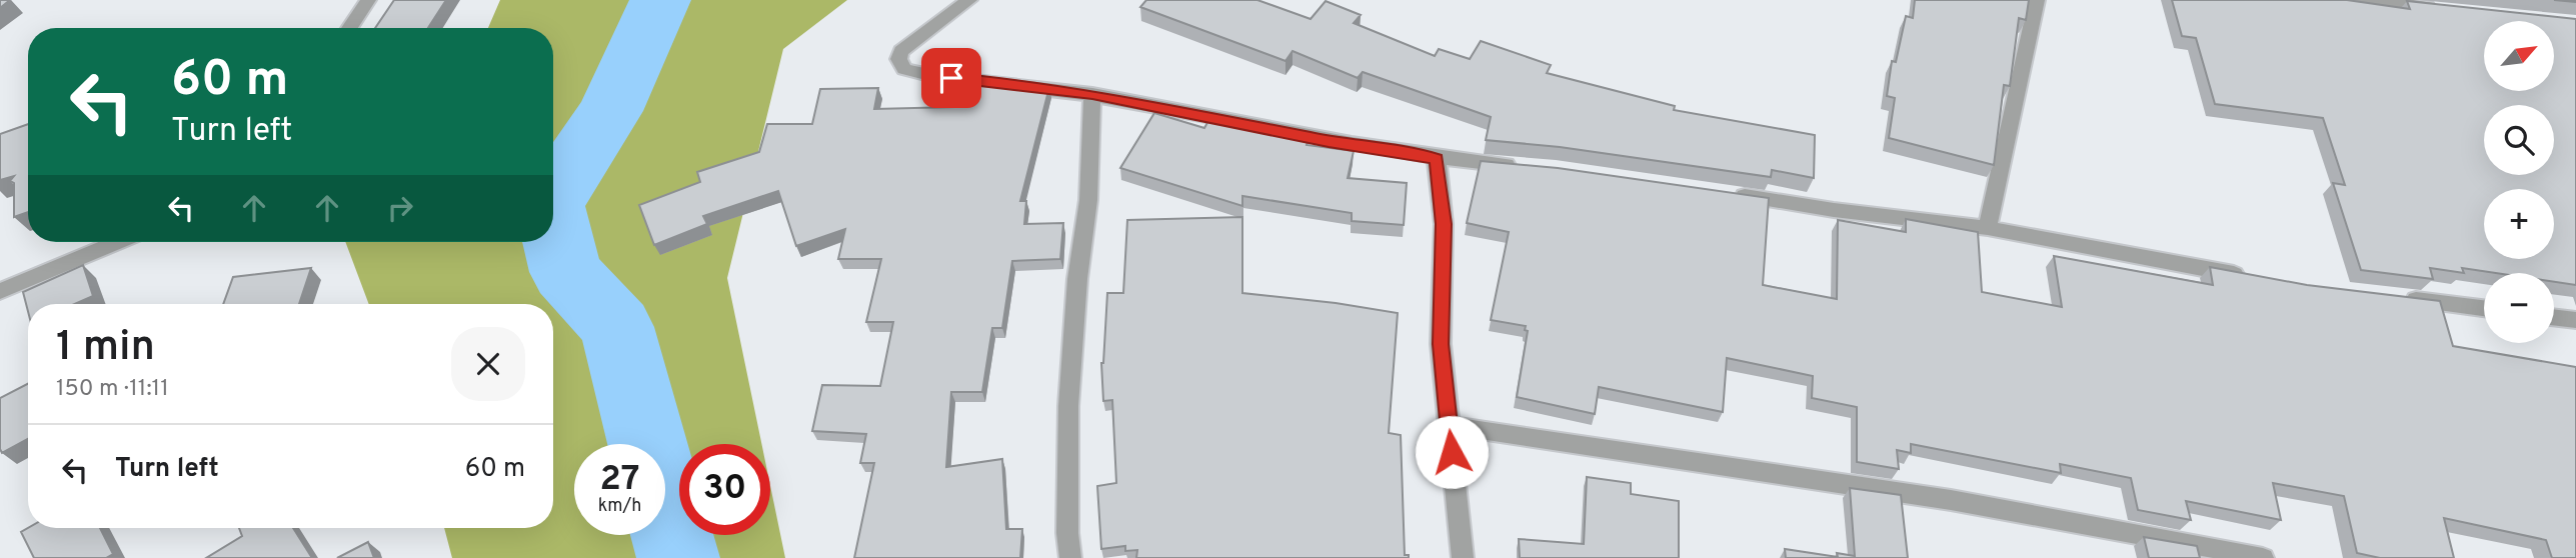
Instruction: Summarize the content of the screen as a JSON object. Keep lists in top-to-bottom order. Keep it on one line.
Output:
{"north":"top right","page":{"map_buttons":["+","−"],"turn":["60 m","Turn left"],"heading":["1 min","150 m · 11:11"],"list":[{"name":"Turn left","value":"60 m"}],"speed":"27 km/h","limit":"30"}}
